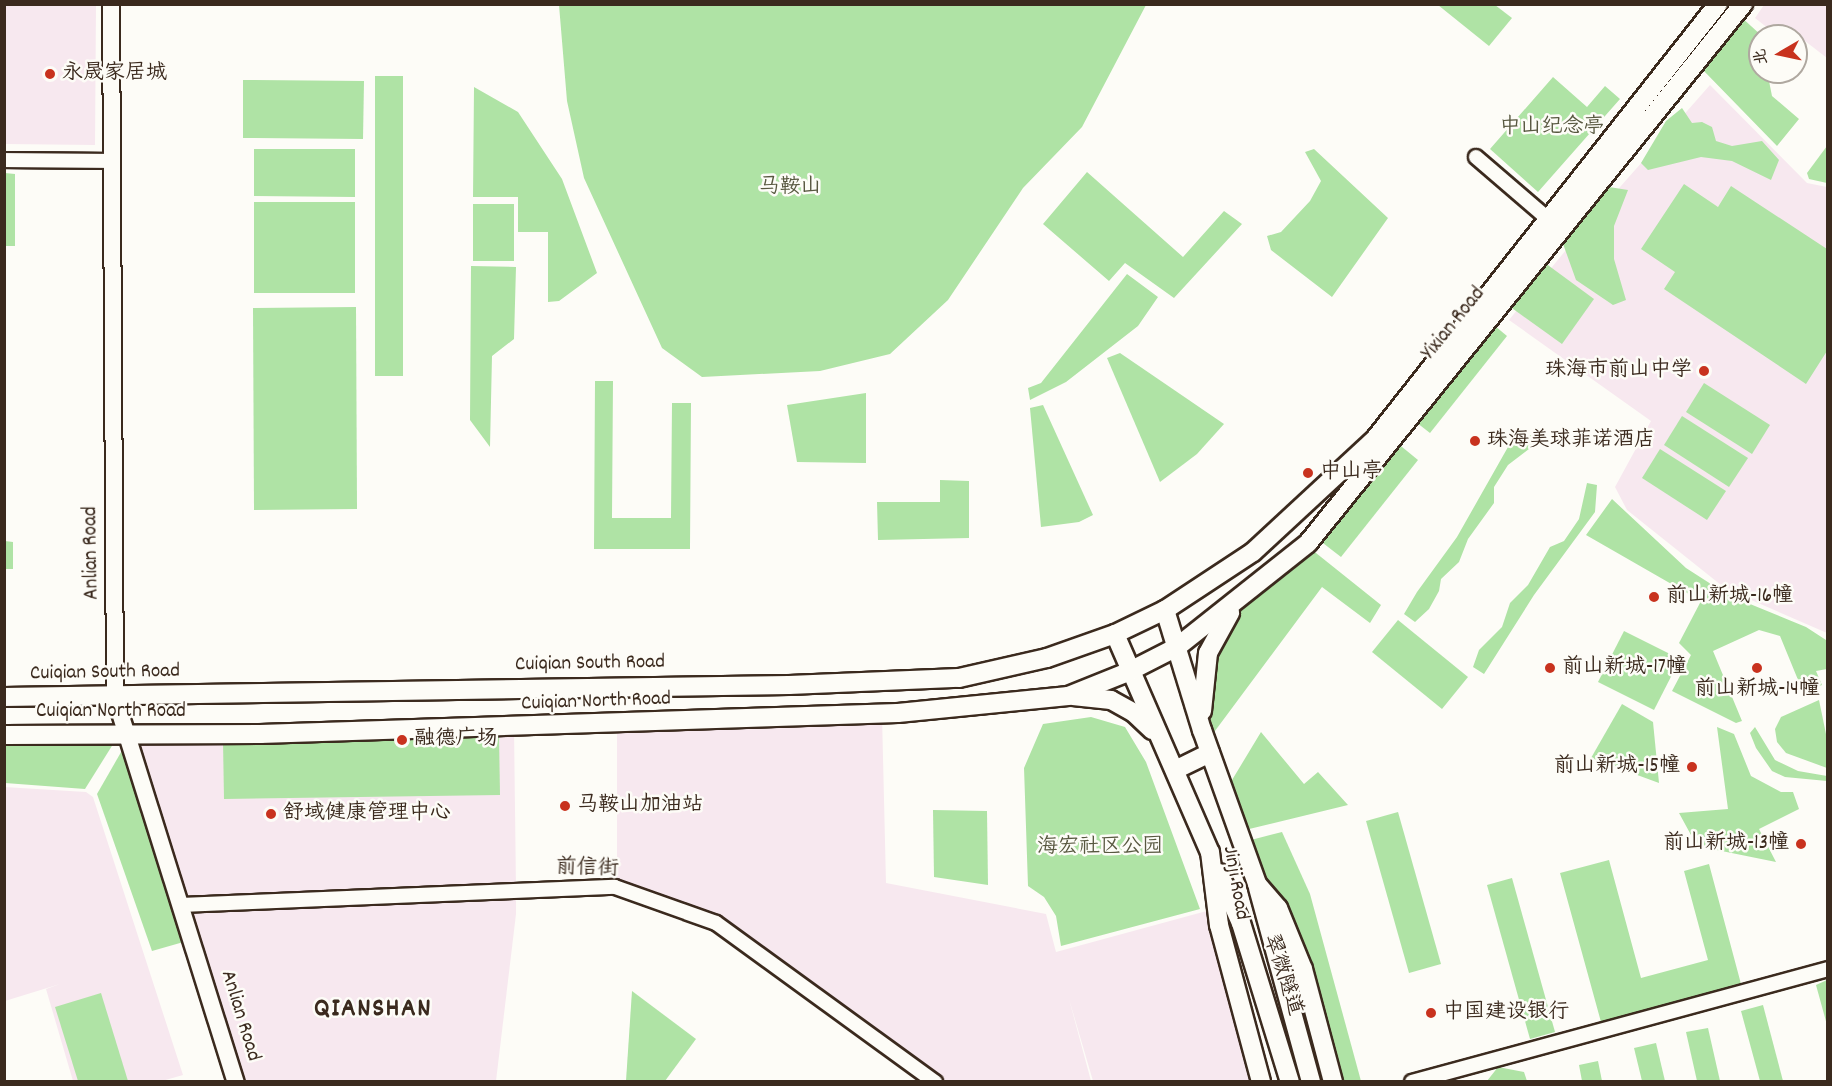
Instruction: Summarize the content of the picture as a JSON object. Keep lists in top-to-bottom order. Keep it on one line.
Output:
{"streets":{"main road":["Yixian Road","Cuiqian South Road","Cuiqian North Road","Jinji Road","翠微隧道"],"street":["Anlian Road","前信街"]},"crossings":[["Yixian Road","Cuiqian South Road"],["Yixian Road","Cuiqian North Road"],["Yixian Road","Jinji Road"],["Anlian Road","Cuiqian South Road"],["Anlian Road","Cuiqian North Road"],["Anlian Road","前信街"],["Cuiqian South Road","Jinji Road"],["Cuiqian North Road","Jinji Road"],["Jinji Road","翠微隧道"]],"districts":["QIANSHAN"],"parks":["中山纪念亭","马鞍山","海宏社区公园"],"places":["永晟家居城","珠海市前山中学","珠海美球菲诺酒店","中山亭","前山新城-16幢","前山新城-17幢","前山新城-14幢","融德广场","前山新城-15幢","马鞍山加油站","舒域健康管理中心","前山新城-13幢","中国建设银行"],"north":"left"}
